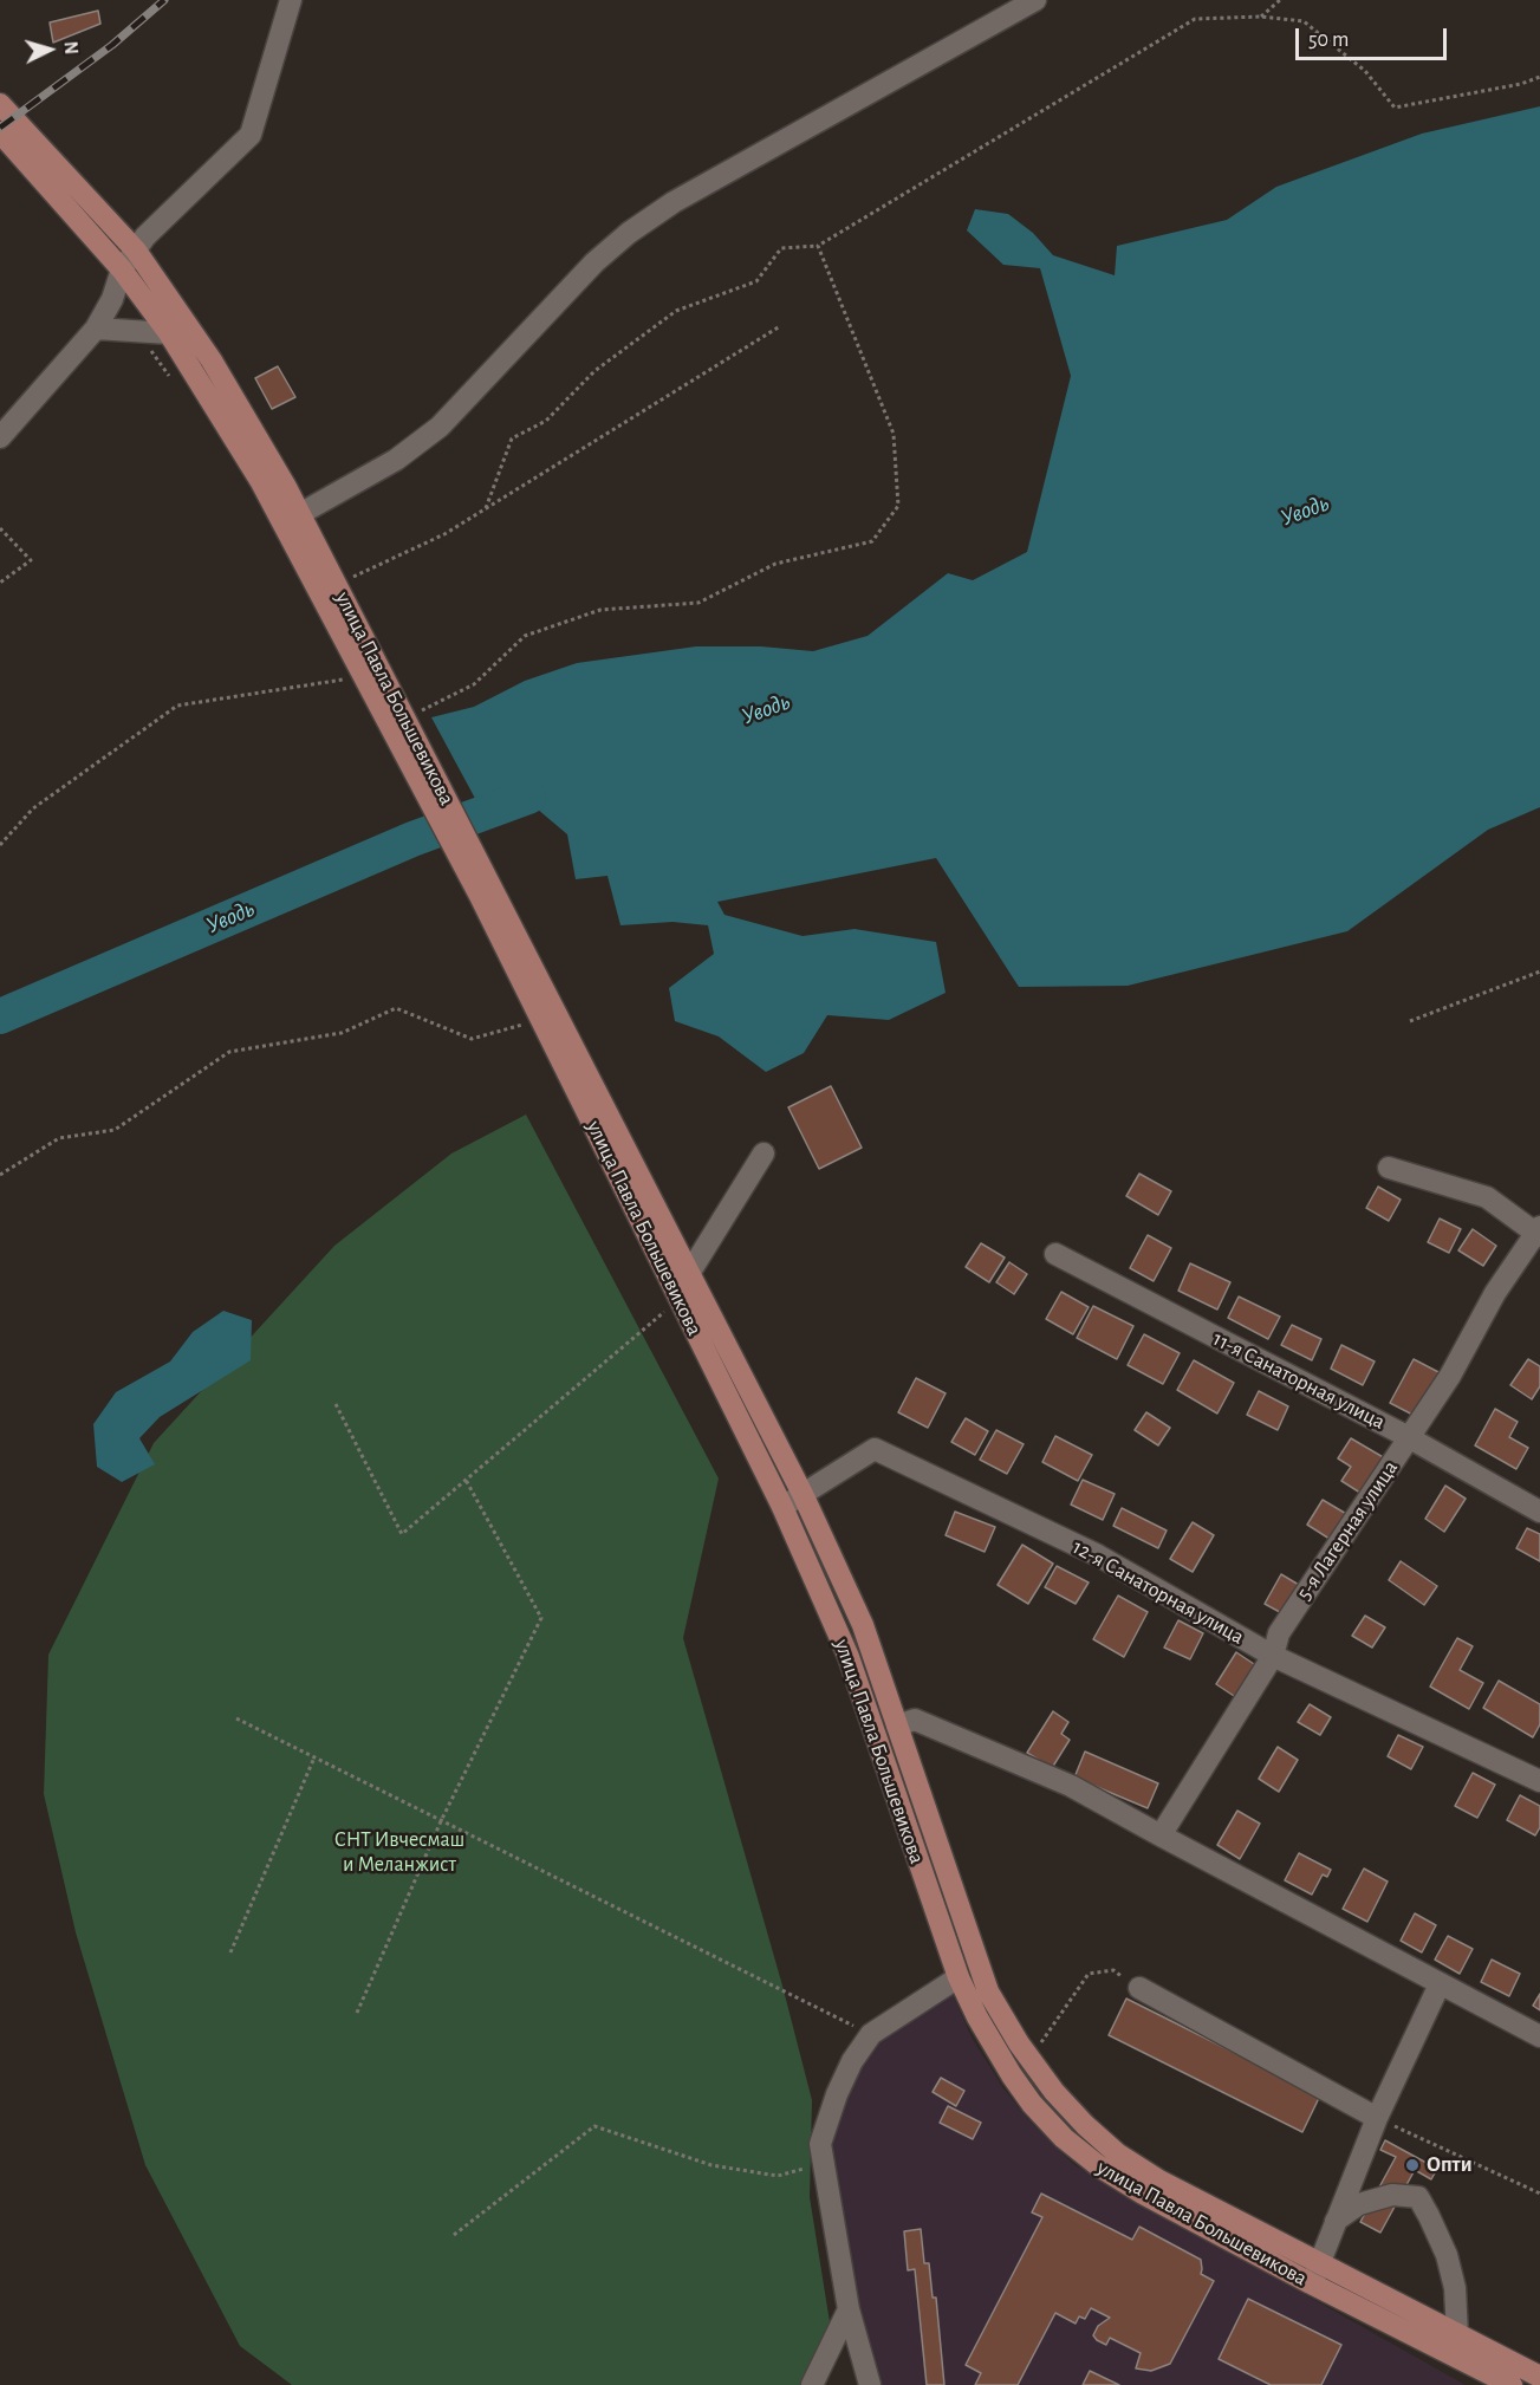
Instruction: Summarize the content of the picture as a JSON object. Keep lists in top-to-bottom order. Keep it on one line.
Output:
{"streets":{"main road":["улица Павла Большевикова"],"street":["11-я Санаторная улица","5-я Лагерная улица","12-я Санаторная улица"]},"crossings":[["улица Павла Большевикова","5-я Лагерная улица"],["улица Павла Большевикова","12-я Санаторная улица"],["11-я Санаторная улица","5-я Лагерная улица"],["5-я Лагерная улица","12-я Санаторная улица"]],"water":["Уводь"],"parks":["СНТ Ивчесмаш и Меланжист"],"places":["Опти"],"scale_bar":"50 m","north":"right"}
